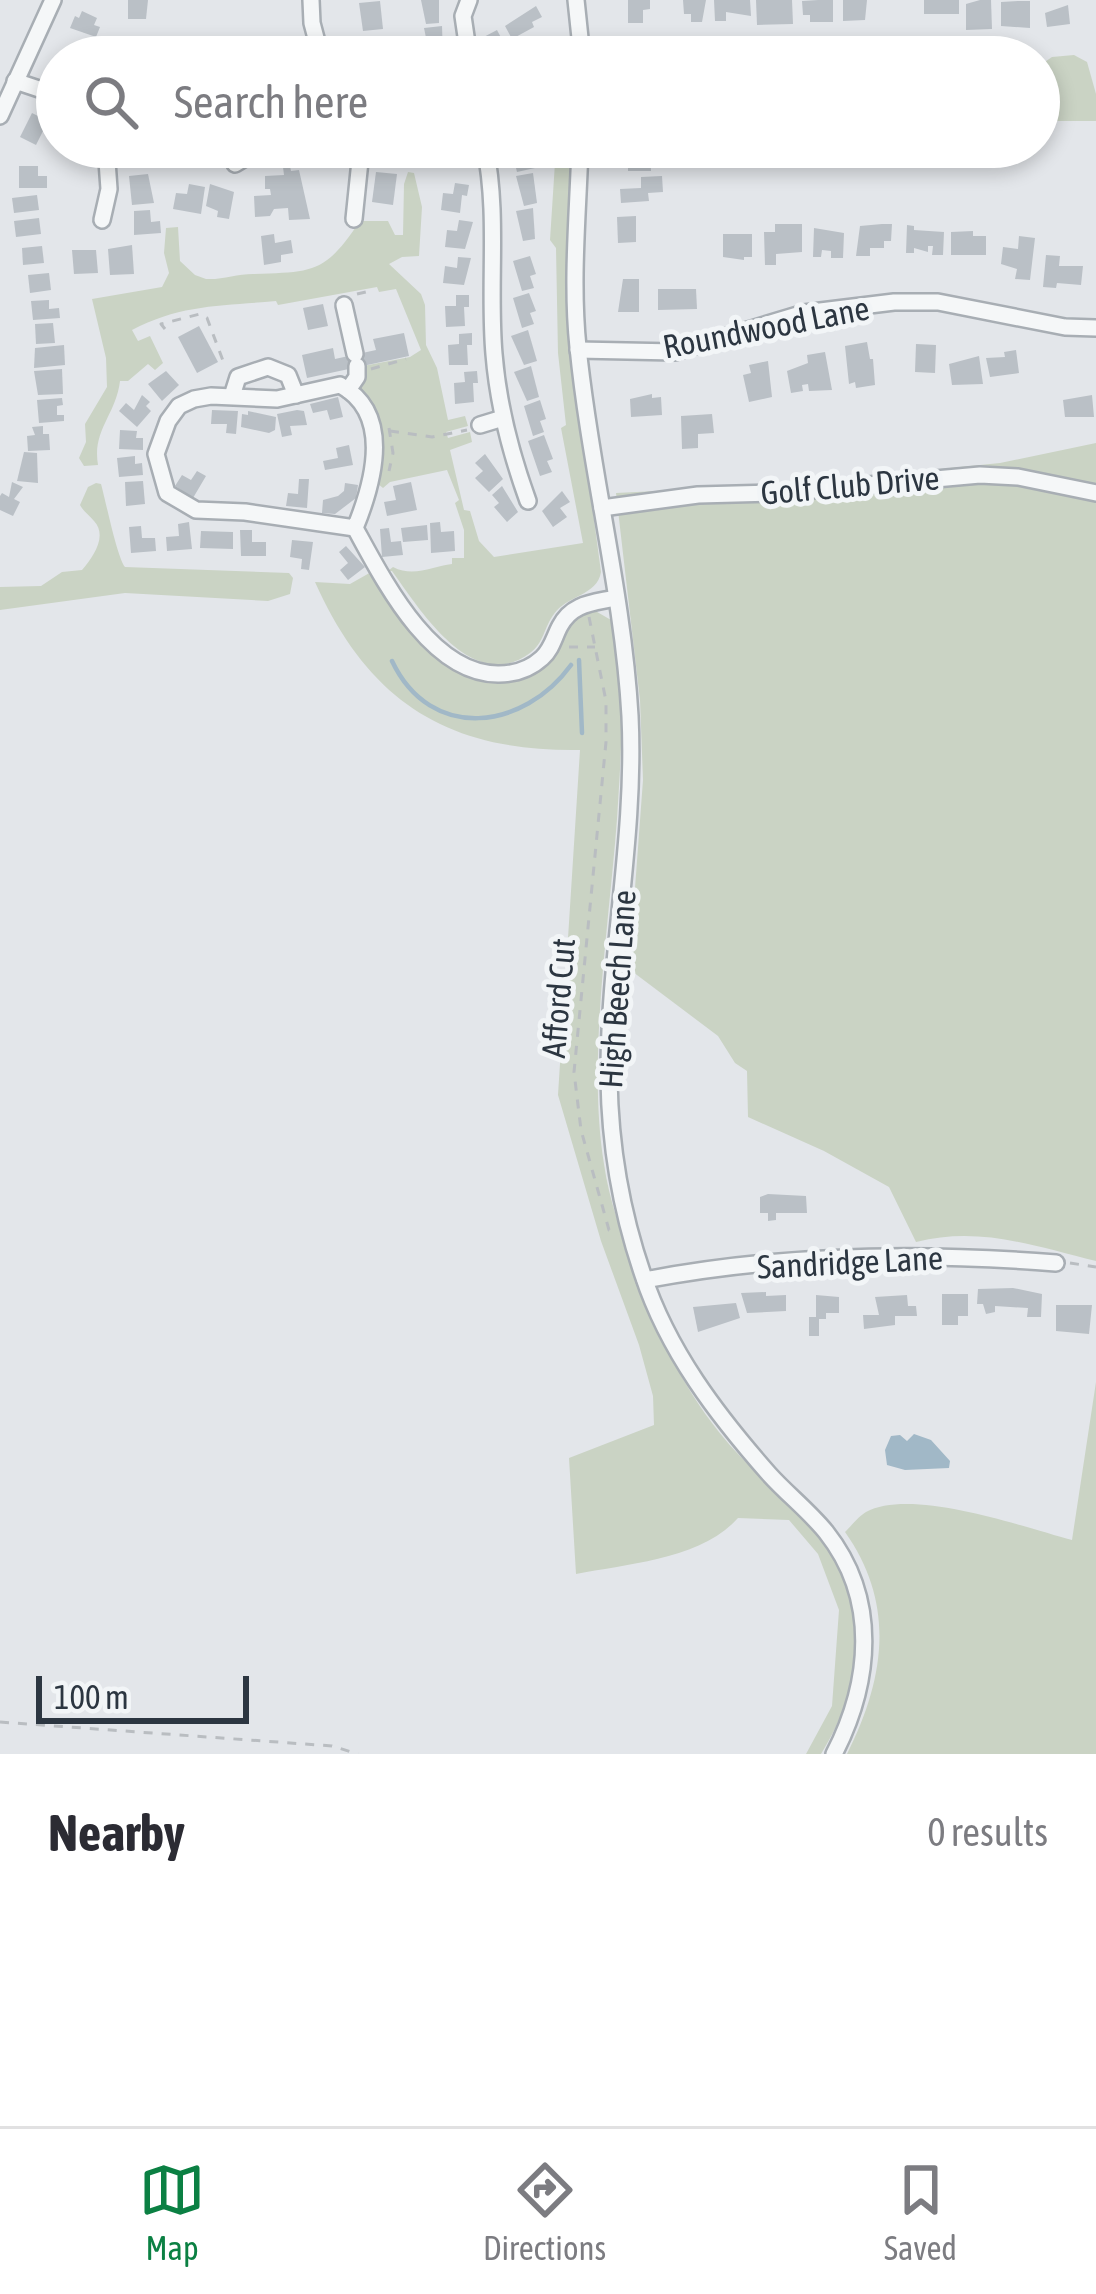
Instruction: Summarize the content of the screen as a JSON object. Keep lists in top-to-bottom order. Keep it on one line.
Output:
{"streets":{"street":["Roundwood Lane","Golf Club Drive","High Beech Lane","Sandridge Lane"],"path":["Afford Cut"]},"crossings":[["Roundwood Lane","High Beech Lane"],["Golf Club Drive","High Beech Lane"],["High Beech Lane","Afford Cut"],["High Beech Lane","Sandridge Lane"]],"scale_bar":"100 m","page":{"search":"Search here","scale":"100 m","heading":["Nearby","0 results"],"nav":["Map","Directions","Saved"]}}
